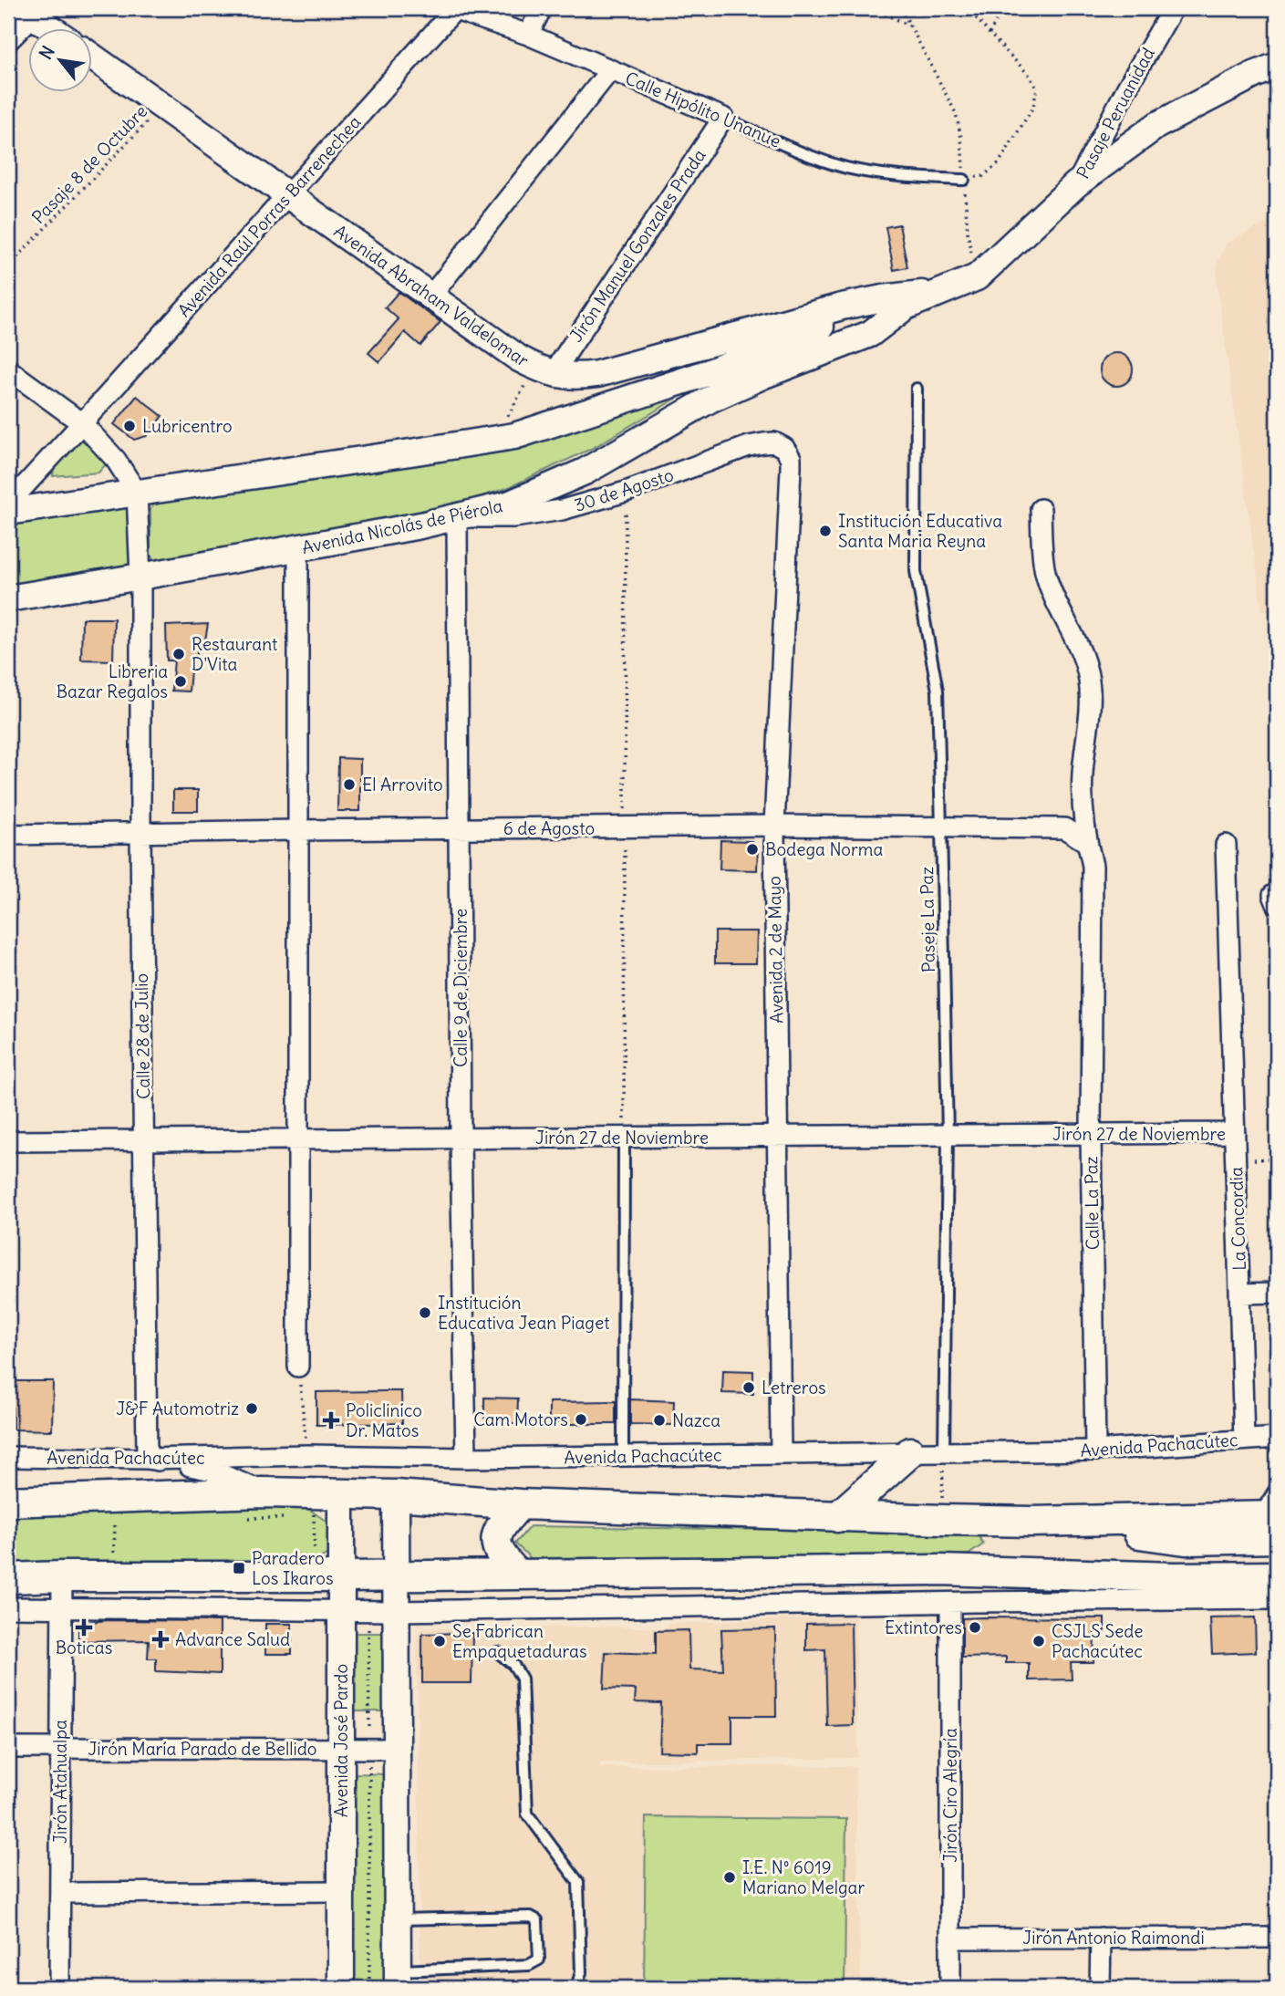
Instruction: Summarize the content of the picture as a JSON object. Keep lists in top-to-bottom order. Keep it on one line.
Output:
{"streets":{"main road":["Avenida Abraham Valdelomar","Avenida Nicolás de Piérola","Avenida Pachacútec","Avenida José Pardo"],"street":["Calle Hipólito Unanue","Pasaje Peruanidad","Avenida Raúl Porras Barrenechea","Jirón Manuel Gonzales Prada","30 de Agosto","6 de Agosto","Avenida 2 de Mayo","Calle 9 de Diciembre","Calle 28 de Julio","Jirón 27 de Noviembre","Calle La Paz","La Concordia","Jirón María Parado de Bellido","Jirón Atahualpa","Jirón Ciro Alegría","Jirón Antonio Raimondi"],"lane":["Paseje La Paz"],"path":["Pasaje 8 de Octubre"]},"crossings":[["Calle Hipólito Unanue","Avenida Raúl Porras Barrenechea"],["Calle Hipólito Unanue","Jirón Manuel Gonzales Prada"],["Pasaje Peruanidad","Avenida Nicolás de Piérola"],["Pasaje 8 de Octubre","Avenida Abraham Valdelomar"],["Avenida Raúl Porras Barrenechea","Avenida Abraham Valdelomar"],["Jirón Manuel Gonzales Prada","Avenida Abraham Valdelomar"],["Avenida Abraham Valdelomar","Avenida Nicolás de Piérola"],["30 de Agosto","Avenida Nicolás de Piérola"],["30 de Agosto","Avenida 2 de Mayo"],["30 de Agosto","Calle 9 de Diciembre"],["Avenida Nicolás de Piérola","Calle 9 de Diciembre"],["Avenida Nicolás de Piérola","Calle 28 de Julio"],["6 de Agosto","Paseje La Paz"],["6 de Agosto","Avenida 2 de Mayo"],["6 de Agosto","Calle 9 de Diciembre"],["6 de Agosto","Calle 28 de Julio"],["6 de Agosto","Calle La Paz"],["Paseje La Paz","Jirón 27 de Noviembre"],["Paseje La Paz","Avenida Pachacútec"],["Avenida 2 de Mayo","Jirón 27 de Noviembre"],["Avenida 2 de Mayo","Avenida Pachacútec"],["Calle 9 de Diciembre","Jirón 27 de Noviembre"],["Calle 9 de Diciembre","Avenida Pachacútec"],["Calle 28 de Julio","Jirón 27 de Noviembre"],["Calle 28 de Julio","Avenida Pachacútec"],["Jirón 27 de Noviembre","Calle La Paz"],["Jirón 27 de Noviembre","La Concordia"],["Calle La Paz","Avenida Pachacútec"],["La Concordia","Avenida Pachacútec"],["Avenida Pachacútec","Avenida José Pardo"],["Avenida José Pardo","Jirón María Parado de Bellido"],["Jirón María Parado de Bellido","Jirón Atahualpa"],["Jirón Ciro Alegría","Jirón Antonio Raimondi"]],"places":{"other":["Lubricentro","Institución Educativa Santa Maria Reyna","Restaurant D'Vita","Libreria Bazar Regalos","El Arrovito","Bodega Norma","Institución Educativa Jean Piaget","Letreros","J&F Automotriz","Cam Motors","Nazca","Extintores","Se Fabrican Empaquetaduras","CSJLS Sede Pachacútec","I.E. N° 6019 Mariano Melgar"],"health":["Policlinico Dr. Matos","Boticas","Advance Salud"],"transit":["Paradero Los Ikaros"]},"north":"top left"}
